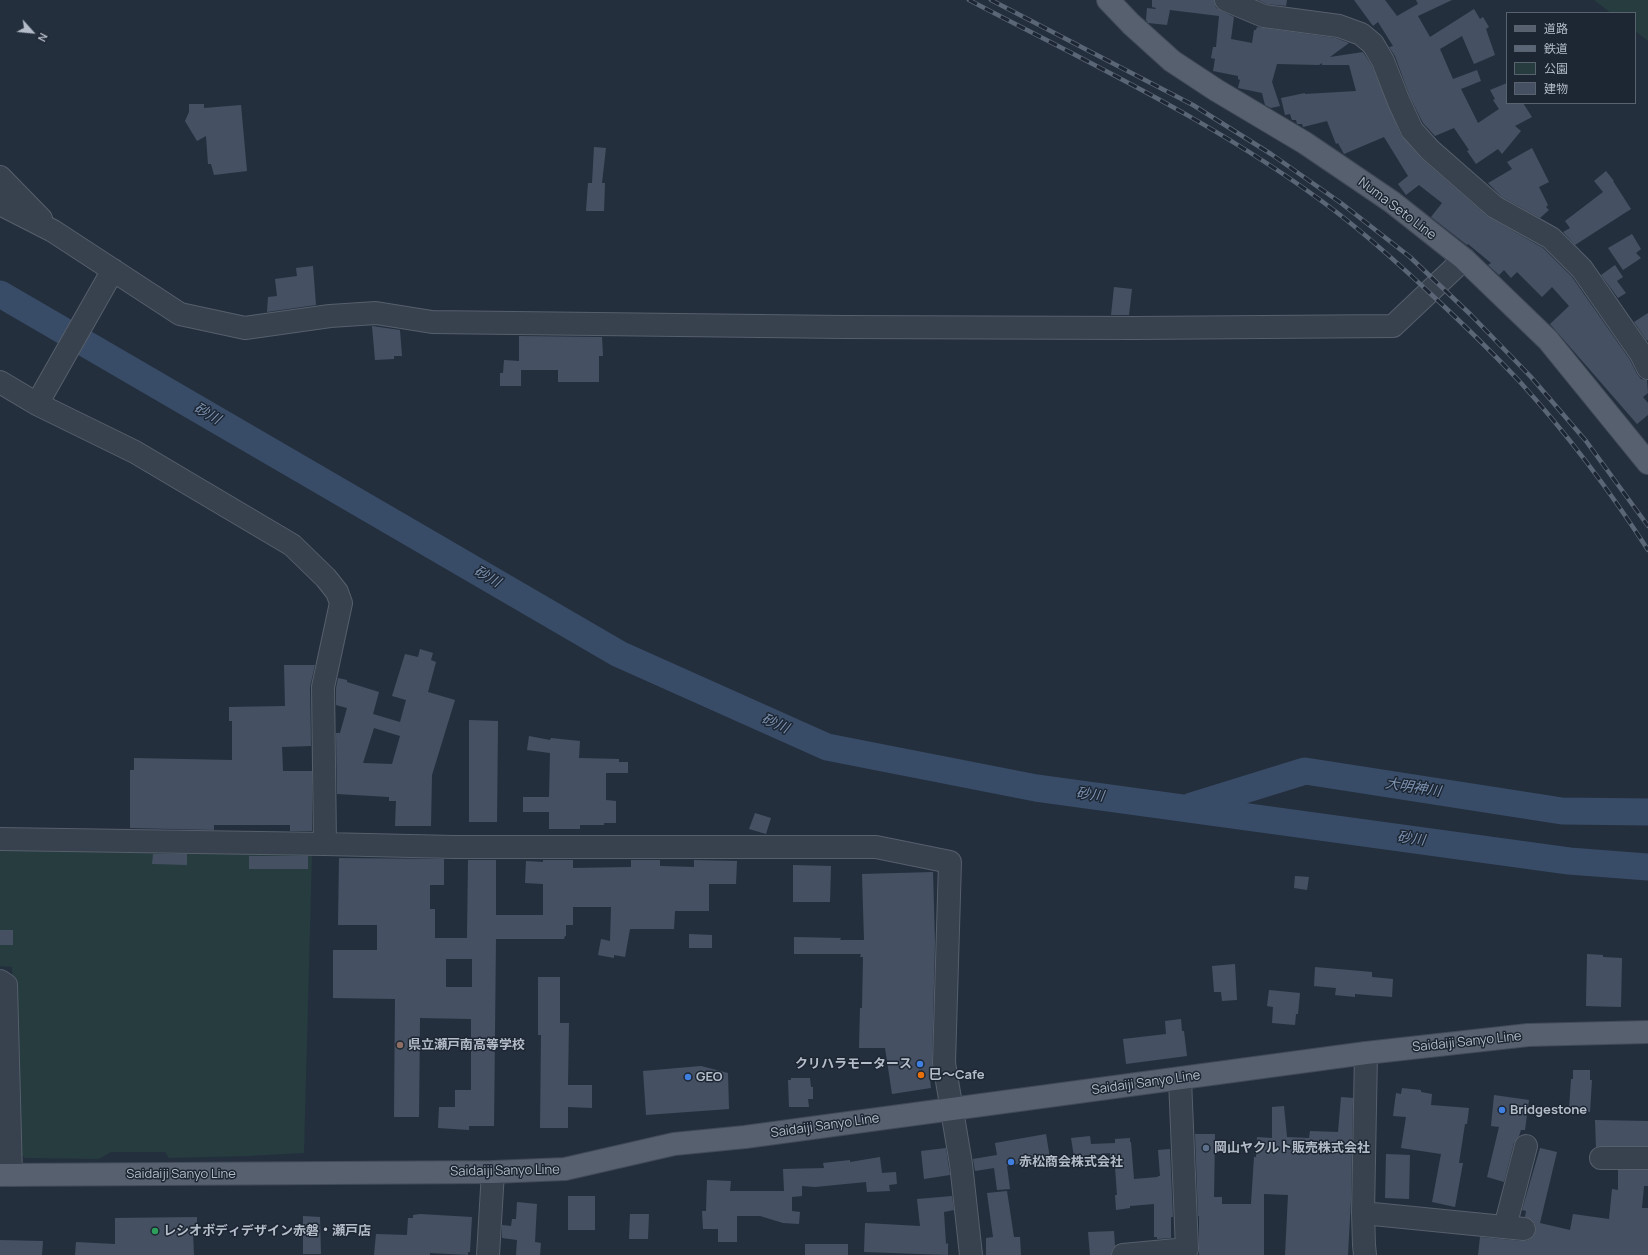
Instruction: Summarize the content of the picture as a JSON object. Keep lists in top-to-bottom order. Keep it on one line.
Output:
{"streets":{"main road":["Numa Seto Line","Saidaiji Sanyo Line"]},"water":["砂川","大明神川"],"places":["県立瀬戸南高等学校","クリハラモータース","巳～Cafe","GEO","Bridgestone","岡山ヤクルト販売株式会社","赤松商会株式会社","レシオボディデザイン赤磐・瀬戸店"],"legend":["道路","鉄道","公園","建物"],"north":"bottom right"}
